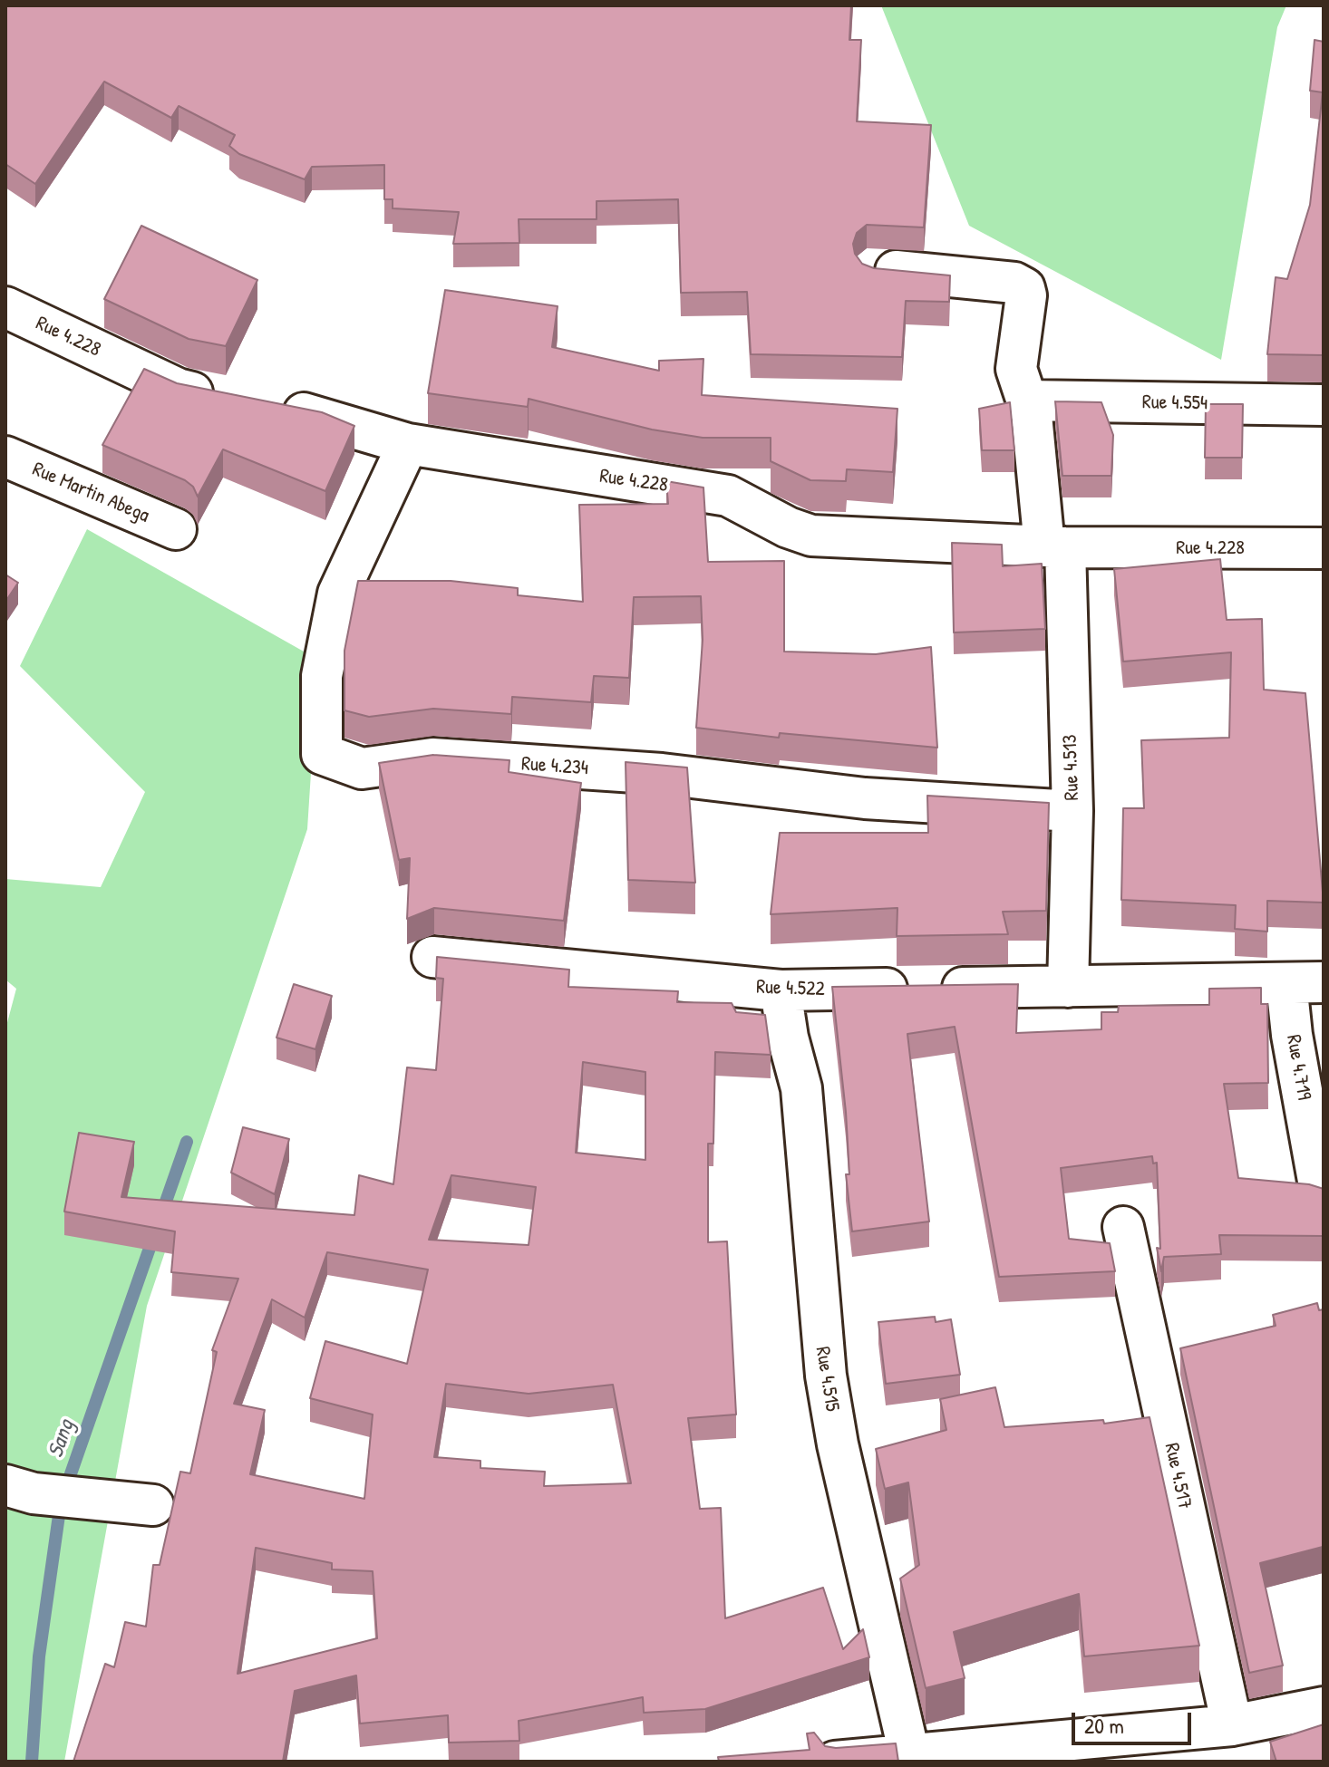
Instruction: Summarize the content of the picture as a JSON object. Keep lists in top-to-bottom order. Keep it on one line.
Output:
{"streets":{"street":["Rue 4.228","Rue 4.554","Rue Martin Abega","Rue 4.234","Rue 4.513","Rue 4.522","Rue 4.719","Rue 4.515","Rue 4.517"]},"crossings":[["Rue 4.228","Rue 4.234"],["Rue 4.228","Rue 4.513"],["Rue 4.554","Rue 4.513"],["Rue 4.234","Rue 4.513"],["Rue 4.513","Rue 4.522"],["Rue 4.522","Rue 4.719"],["Rue 4.522","Rue 4.515"]],"water":["Sang"],"scale_bar":"20 m"}
